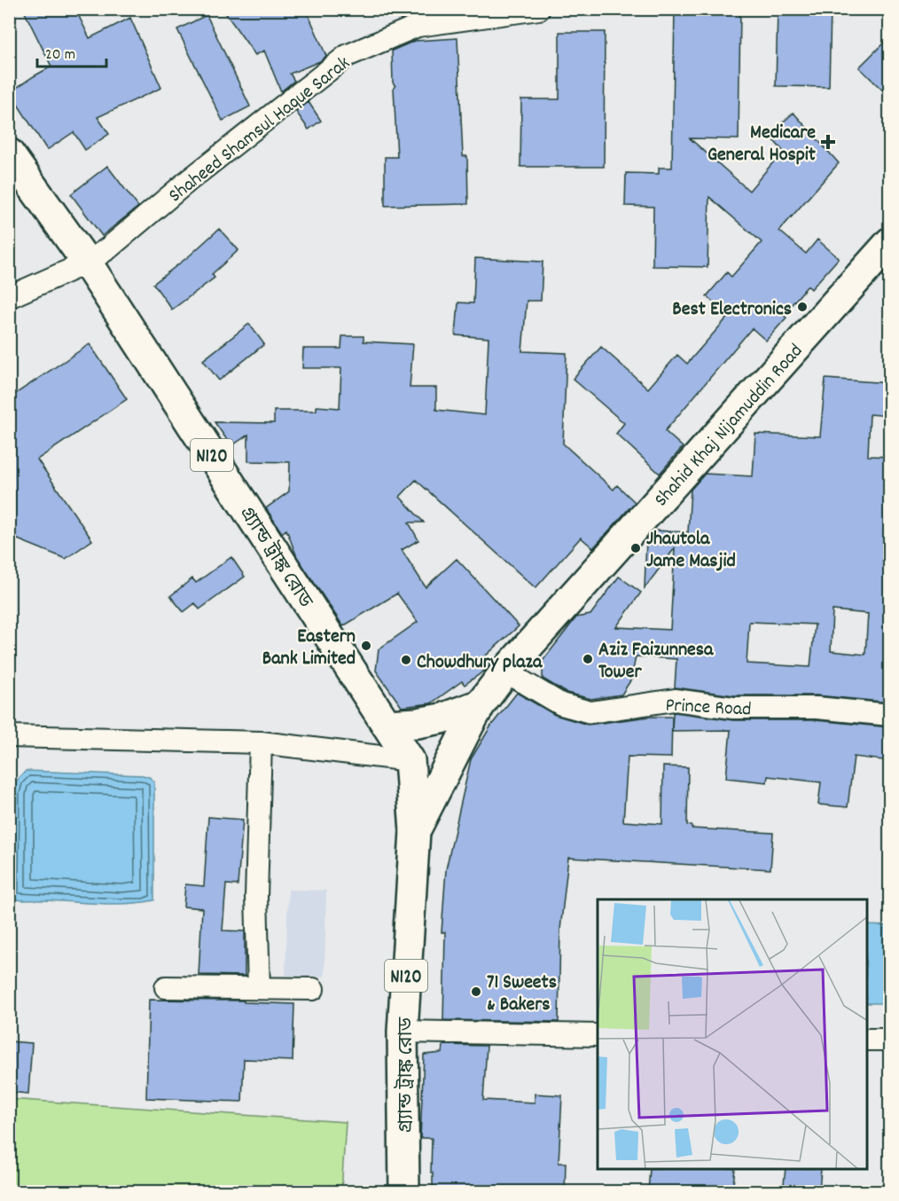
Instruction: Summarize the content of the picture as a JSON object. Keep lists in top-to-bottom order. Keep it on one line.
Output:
{"streets":{"main road":["Shahid Khaj Nijamuddin Road","N120","গ্র্যান্ড ট্রাঙ্ক রোড"],"street":["Shaheed Shamsul Haque Sarak","Prince Road"]},"crossings":[["Shaheed Shamsul Haque Sarak","গ্র্যান্ড ট্রাঙ্ক রোড"],["Shahid Khaj Nijamuddin Road","গ্র্যান্ড ট্রাঙ্ক রোড"],["Shahid Khaj Nijamuddin Road","Prince Road"]],"places":{"health":["Medicare General Hospit"],"other":["Best Electronics","Jhautola Jame Masjid","Eastern Bank Limited","Aziz Faizunnesa Tower","Chowdhury plaza","71 Sweets & Bakers"]},"scale_bar":"20 m"}
